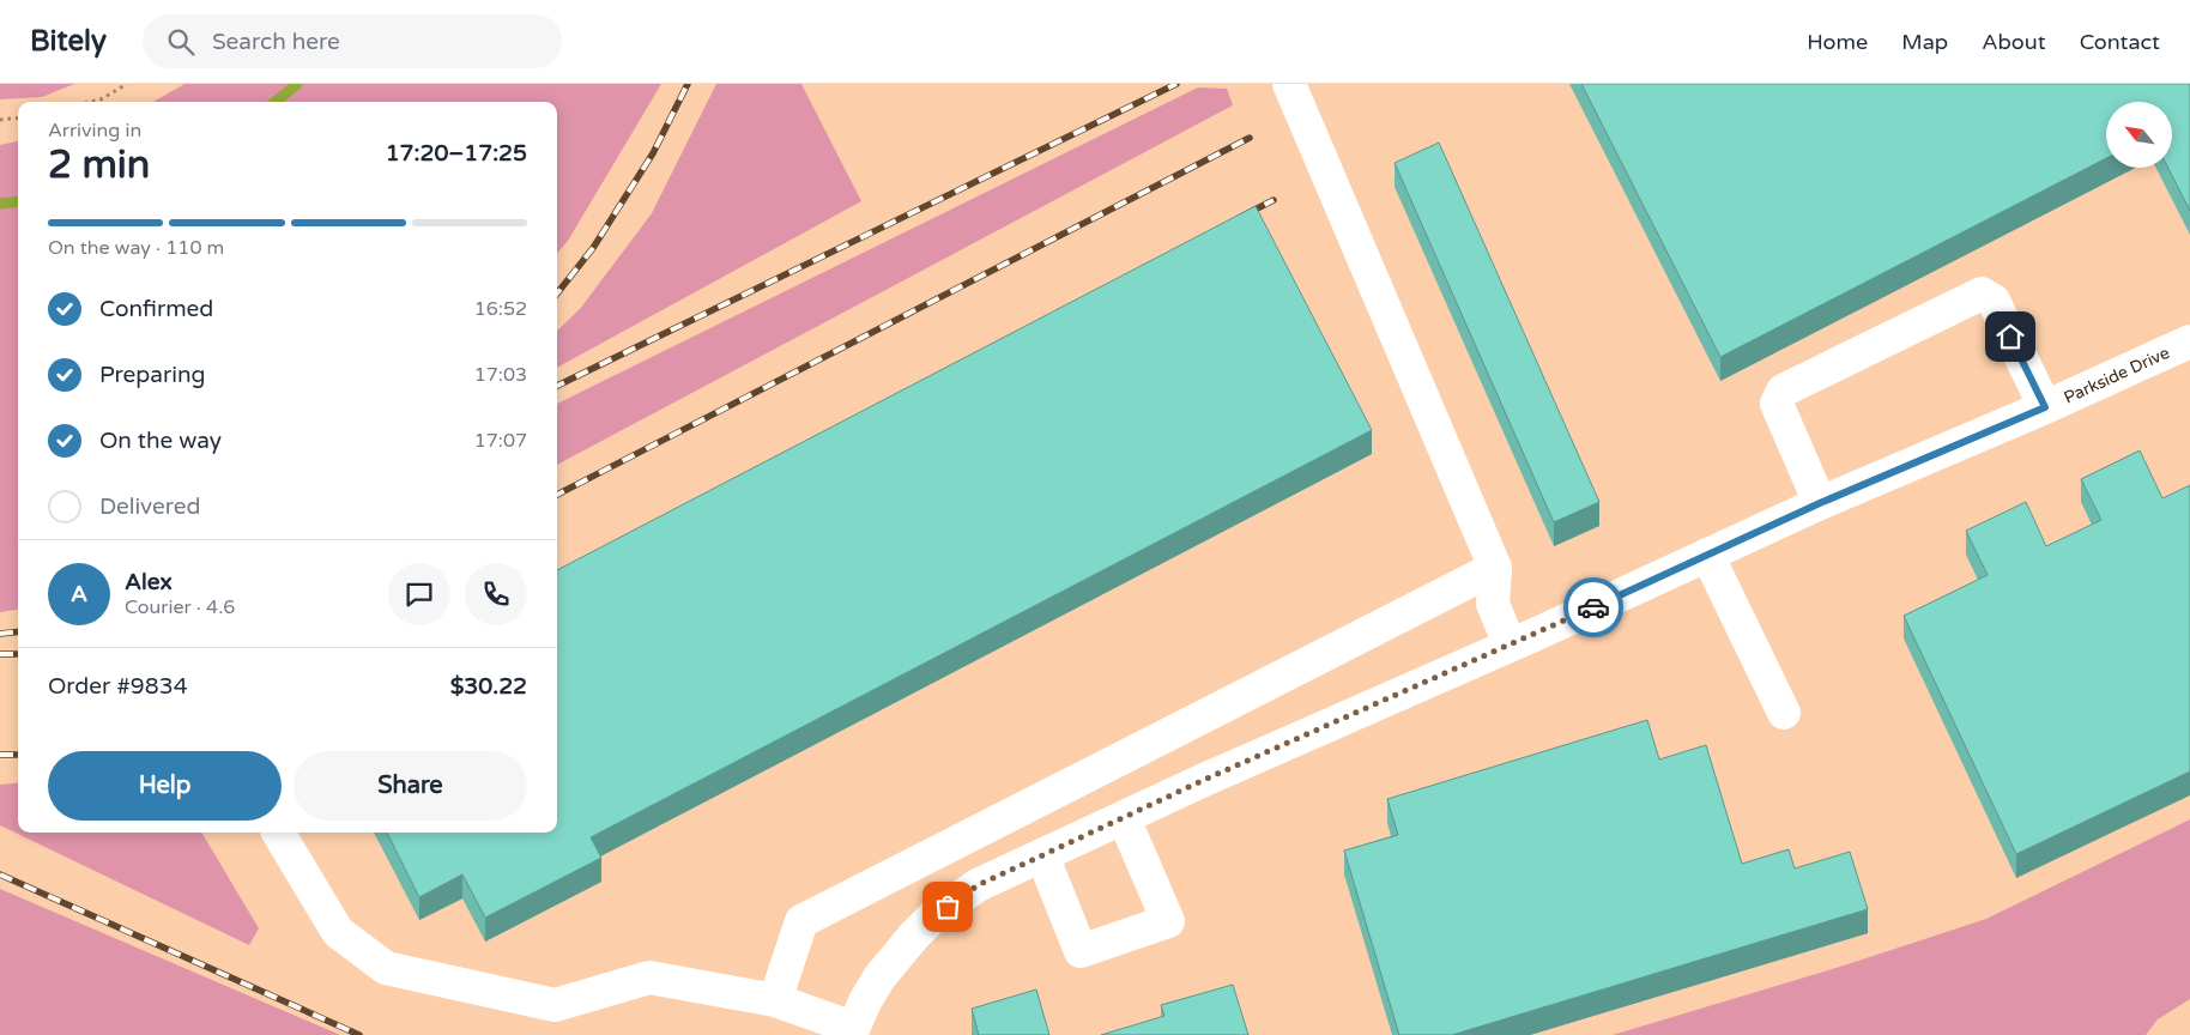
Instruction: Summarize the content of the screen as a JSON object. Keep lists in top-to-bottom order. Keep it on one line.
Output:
{"streets":{"street":["Parkside Drive"]},"north":"top left","page":{"header":"Bitely","search":"Search here","nav":["Home","Map","About","Contact"],"heading":["2 min","Arriving in","17:20–17:25"],"panel":["Alex","Courier · 4.6","Order #9834","$30.22"],"bar":"On the way · 110 m","list":[["Confirmed","16:52"],["Preparing","17:03"],["On the way","17:07"],"Delivered"],"round":"A","buttons":["Help","Share"]}}
